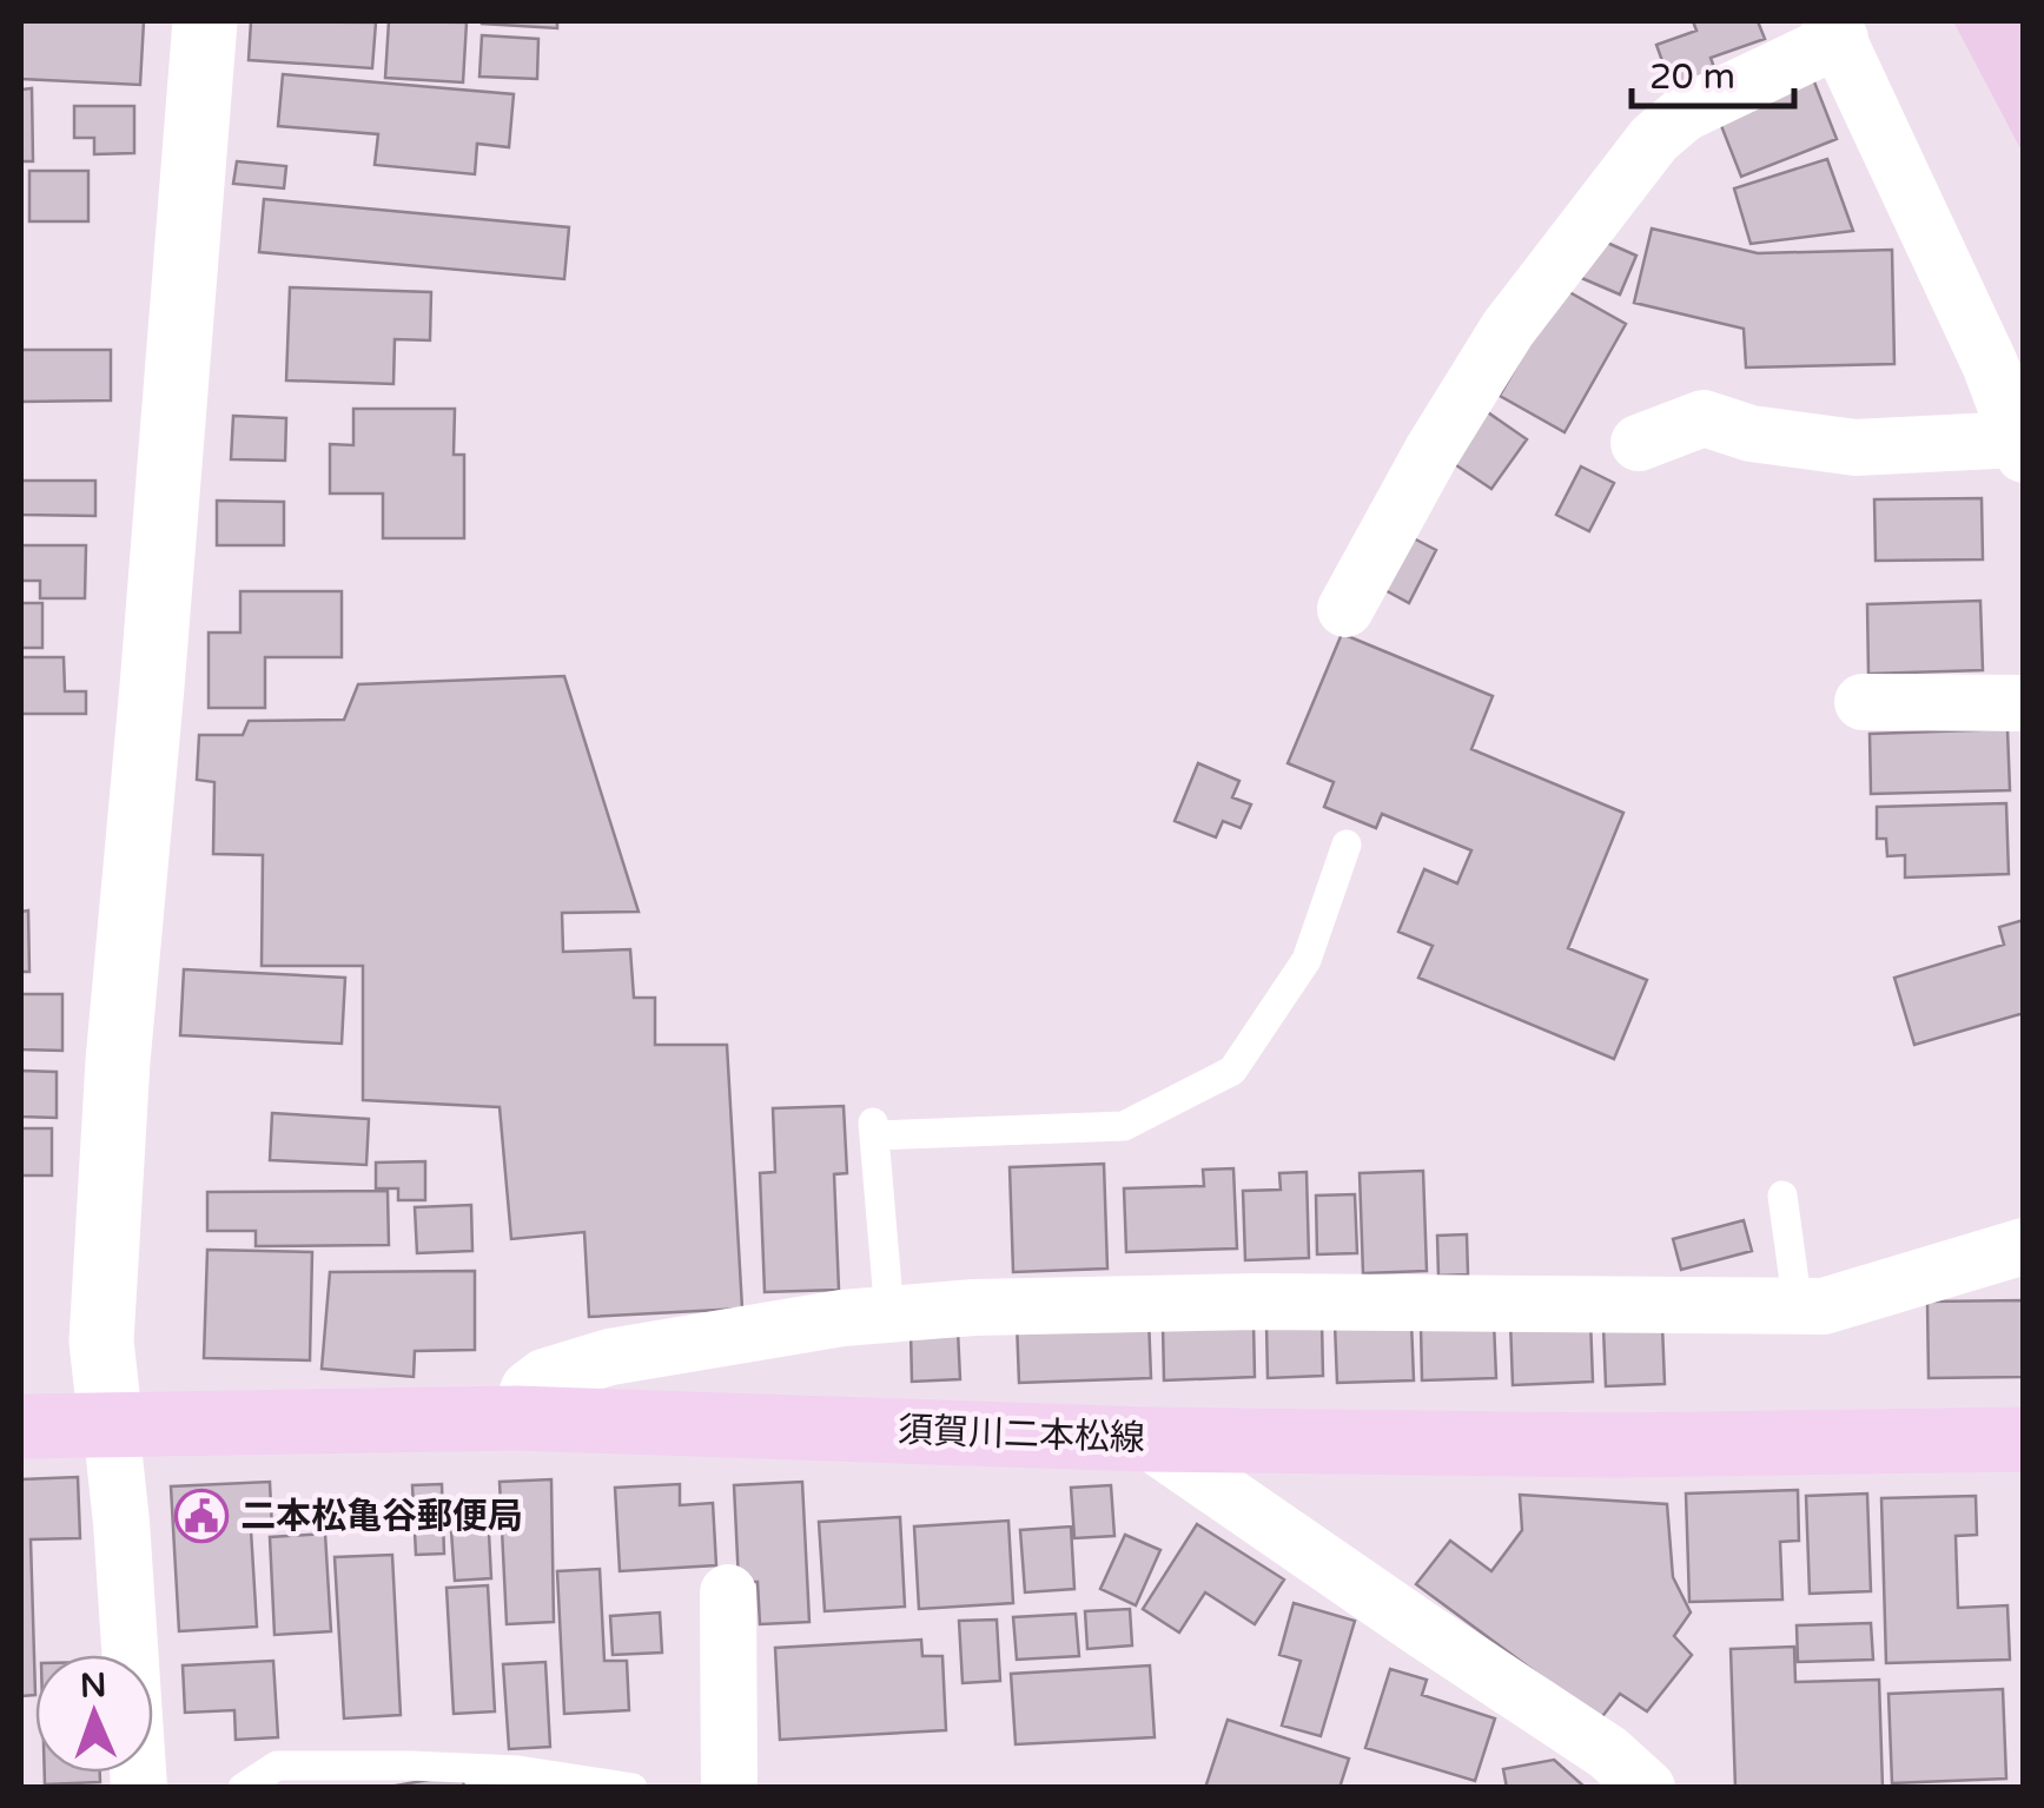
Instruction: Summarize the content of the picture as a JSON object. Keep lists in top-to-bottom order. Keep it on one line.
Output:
{"streets":{"main road":["須賀川二本松線"]},"places":{"public building":["二本松亀谷郵便局"]},"scale_bar":"20 m","north":"top"}
